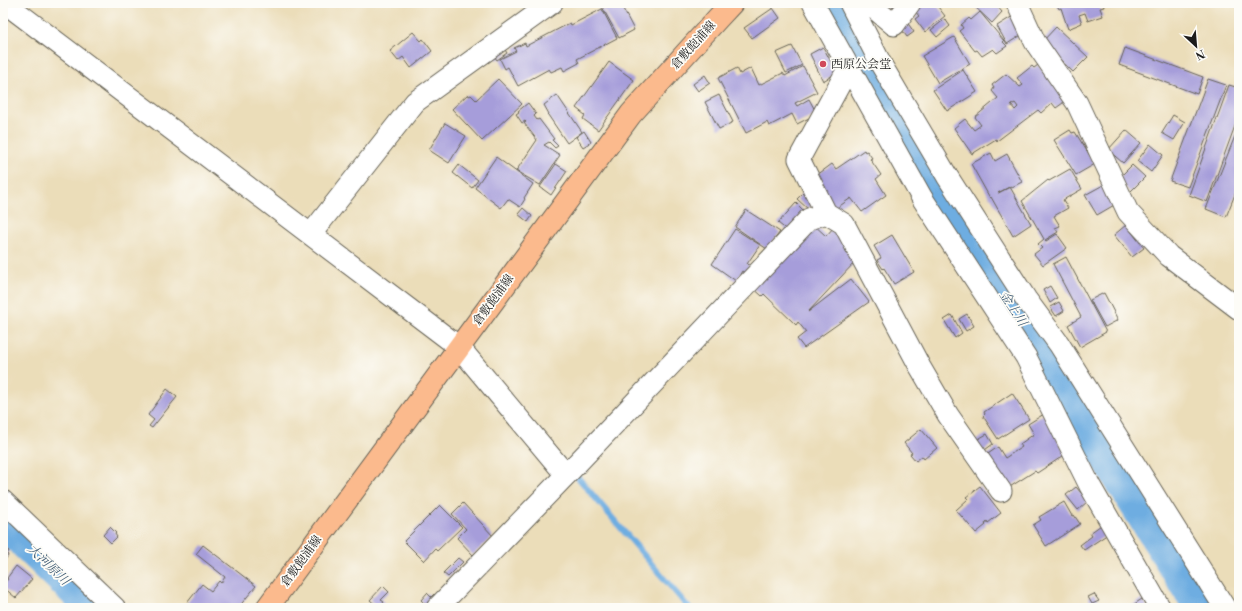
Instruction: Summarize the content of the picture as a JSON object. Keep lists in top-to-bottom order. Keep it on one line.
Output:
{"streets":{"main road":["倉敷飽浦線"]},"water":["金上川","大河原川"],"places":["西原公会堂"],"north":"bottom right"}
